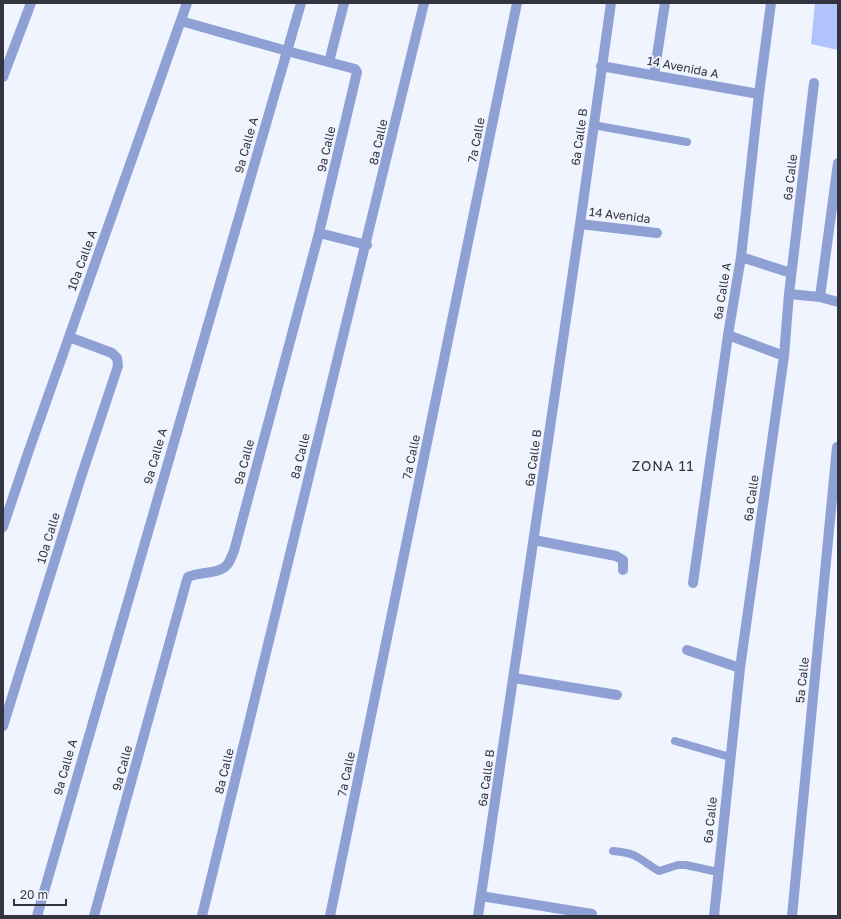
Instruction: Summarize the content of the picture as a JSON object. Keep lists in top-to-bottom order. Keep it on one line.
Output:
{"streets":{"street":["14 Avenida A","6a Calle B","7a Calle","8a Calle","9a Calle A","9a Calle","6a Calle","14 Avenida","10a Calle A","6a Calle A","10a Calle","5a Calle"]},"crossings":[["14 Avenida A","6a Calle B"],["14 Avenida A","6a Calle A"],["6a Calle B","14 Avenida"],["10a Calle A","10a Calle"]],"districts":["ZONA 11"],"scale_bar":"20 m"}
